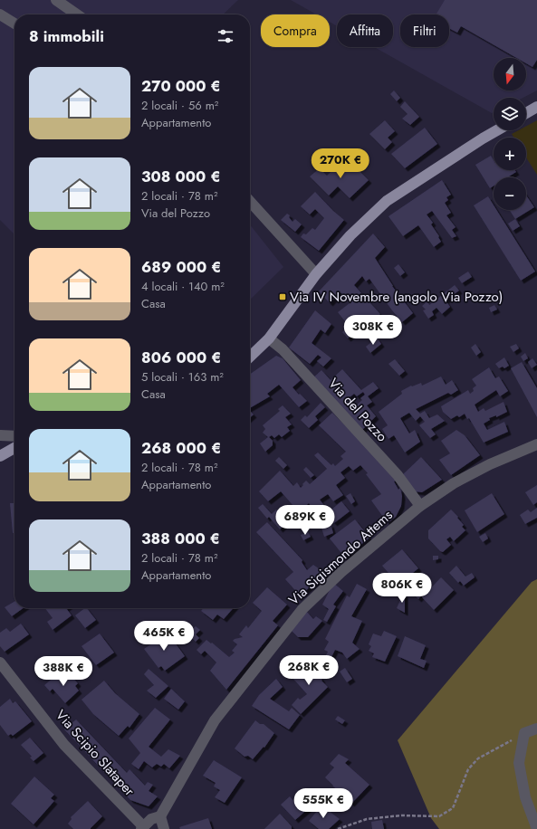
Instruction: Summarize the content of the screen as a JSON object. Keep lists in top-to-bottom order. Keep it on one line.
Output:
{"streets":{"street":["Via del Pozzo","Via Sigismondo Attems","Via Scipio Slataper"]},"crossings":[["Via del Pozzo","Via Sigismondo Attems"]],"places":{"transit":["Via IV Novembre (angolo Via Pozzo)"]},"north":"bottom","page":{"chip":["Compra","Affitta","Filtri"],"heading":"8 immobili","map_buttons":["+","−"],"list":[{"name":"270 000 €","note":"2 locali · 56 m² · Appartamento"},{"name":"308 000 €","note":"2 locali · 78 m² · Via del Pozzo"},{"name":"689 000 €","note":"4 locali · 140 m² · Casa"},{"name":"806 000 €","note":"5 locali · 163 m² · Casa"},{"name":"268 000 €","note":"2 locali · 78 m² · Appartamento"},{"name":"388 000 €","note":"2 locali · 78 m² · Appartamento"}],"price":["270K €","308K €","689K €","806K €","465K €","268K €","388K €","555K €"]}}
